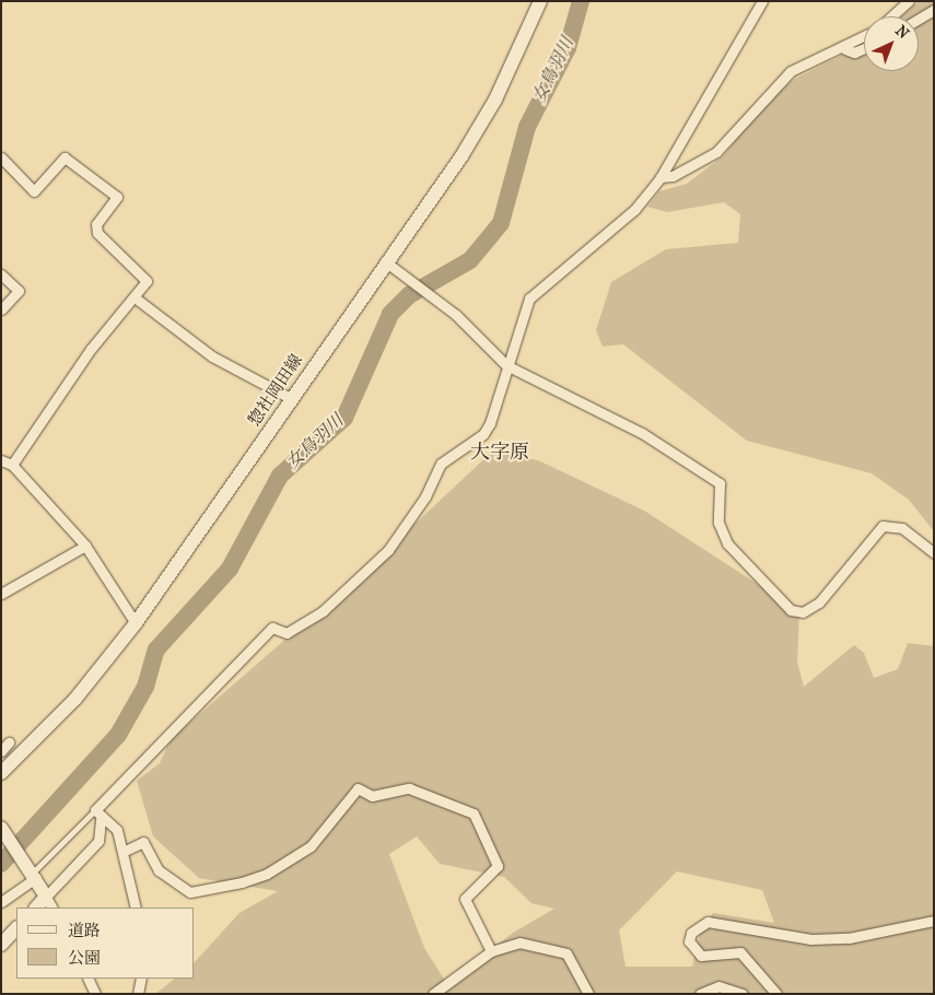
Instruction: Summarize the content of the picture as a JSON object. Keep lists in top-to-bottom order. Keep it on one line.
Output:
{"streets":{"main road":["惣社岡田線"]},"districts":["大字原"],"water":["女鳥羽川"],"legend":["道路","公園"],"north":"top right"}
